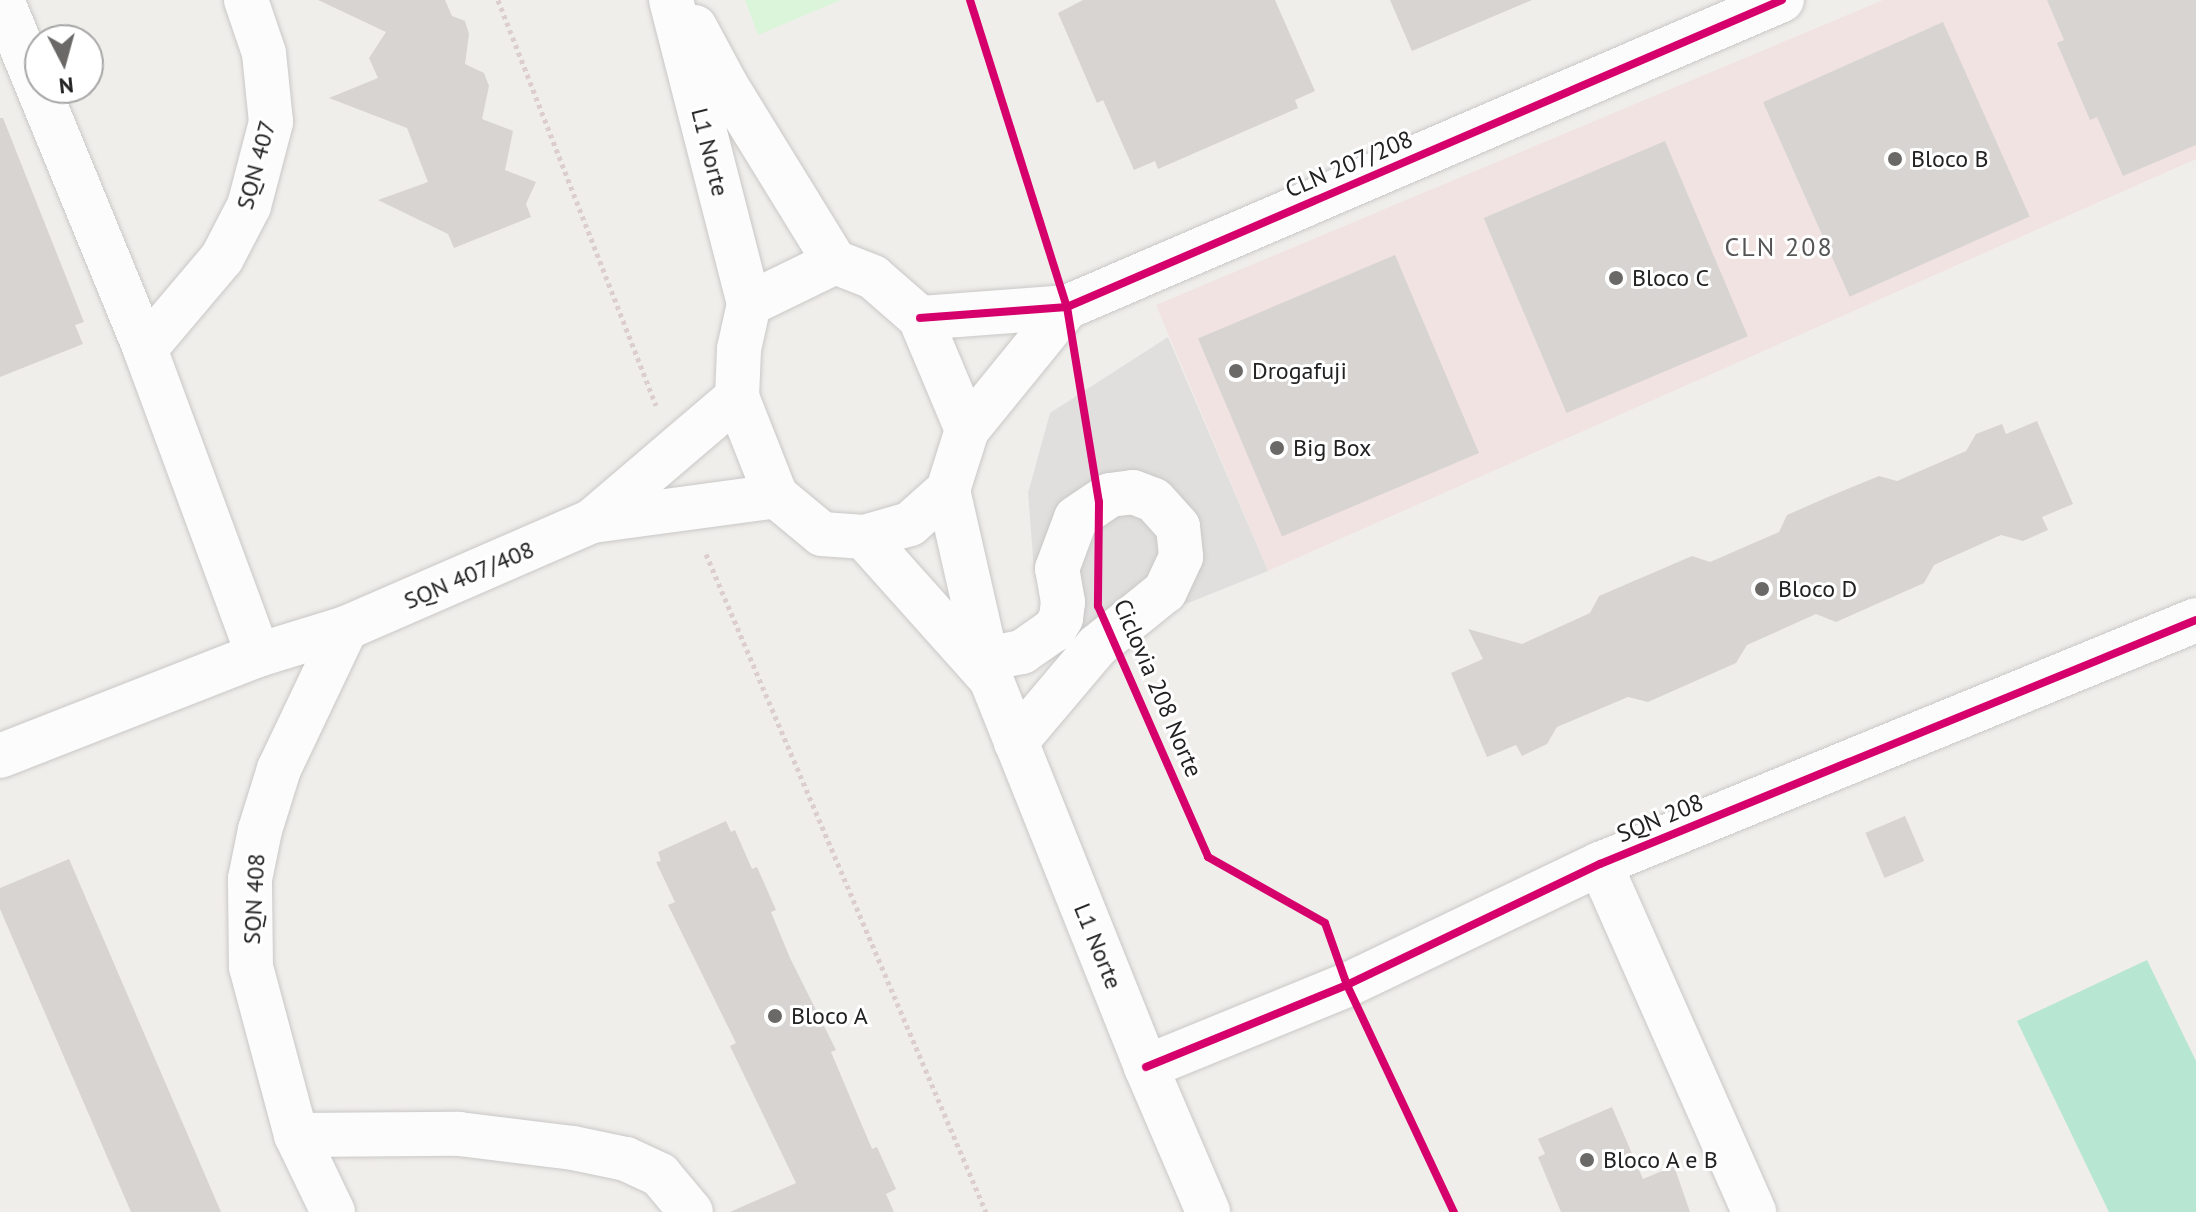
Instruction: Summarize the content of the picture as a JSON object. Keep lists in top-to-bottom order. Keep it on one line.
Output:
{"streets":{"street":["L1 Norte","CLN 207/208","SQN 407","SQN 407/408","SQN 208","SQN 408"],"cycle path":["Ciclovia 208 Norte"]},"crossings":[["L1 Norte","CLN 207/208"],["L1 Norte","SQN 407/408"],["L1 Norte","SQN 208"],["CLN 207/208","SQN 407/408"],["SQN 407/408","SQN 408"]],"districts":["CLN 208"],"places":["Bloco B","Bloco C","Drogafuji","Big Box","Bloco D","Bloco A","Bloco A e B"],"north":"bottom"}
